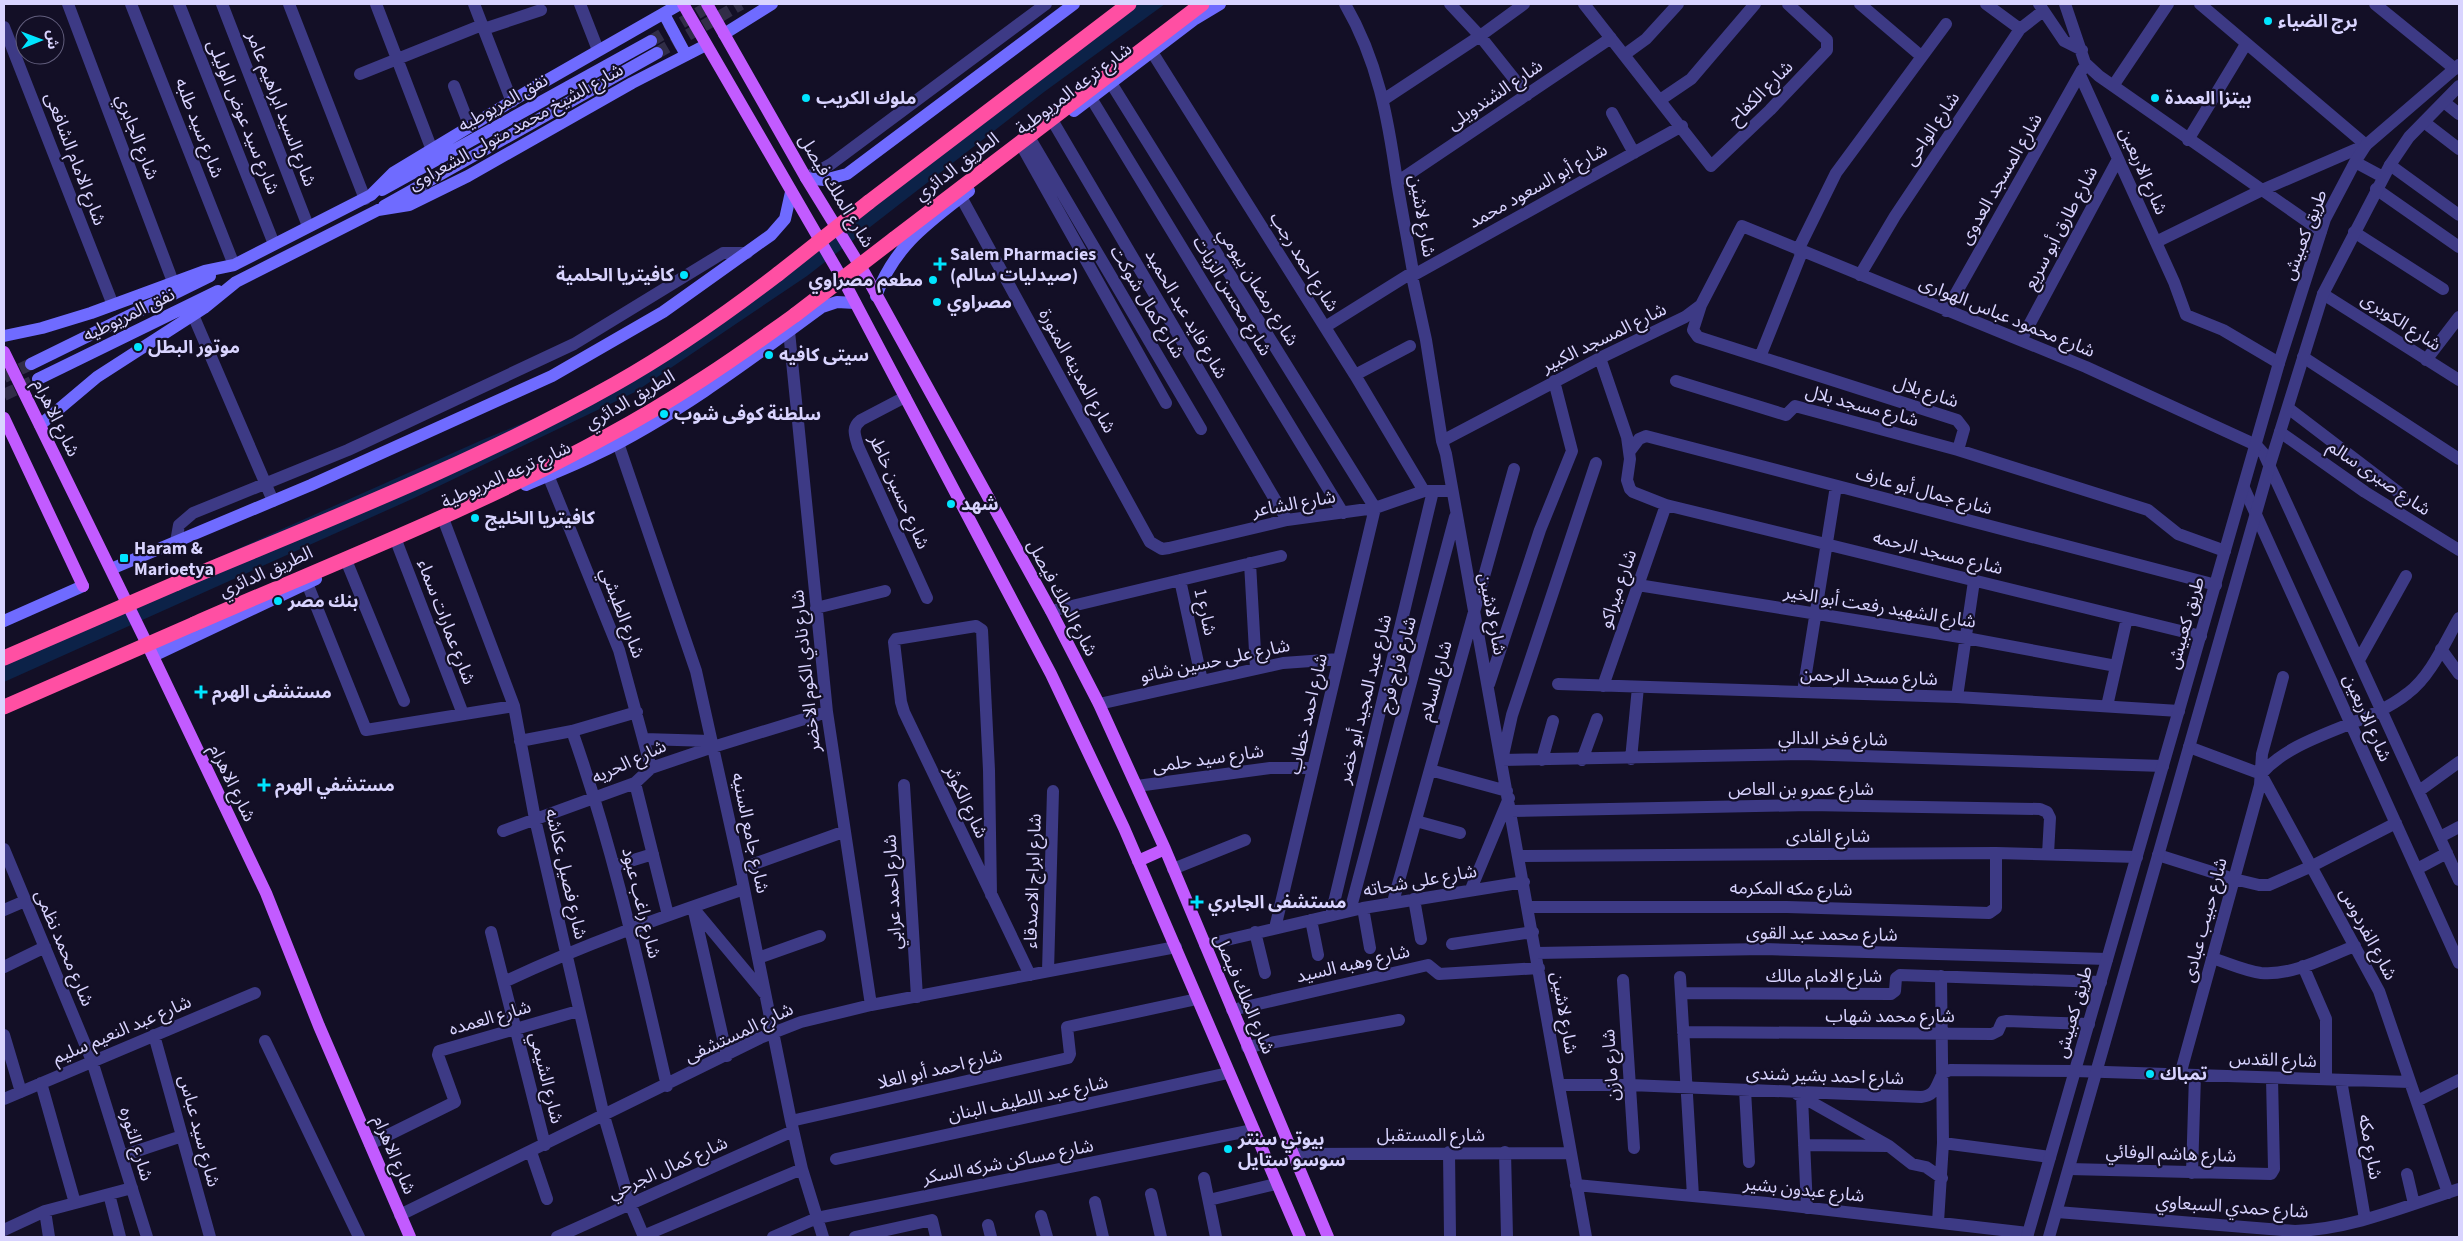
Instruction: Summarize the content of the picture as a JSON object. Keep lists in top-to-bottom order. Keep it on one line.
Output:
{"streets":{"highway":["الطريق الدائري"],"main road":["شارع ترعه المريوطية","نفق المريوطيه","شارع الشيخ محمد متولى الشعراوى","شارع الملك فيصل","شارع الاهرام"],"street":["شارع الكفاح","شارع الشندويلى","شارع السيد ابراهيم عامر","شارع سيد عوض الوليلى","شارع سيد طلبه","شارع الواحى","شارع الجابري","شارع الامام الشافعى","شارع الاربعين","شارع المسجد العدوى","شارع أبو السعود محمد","شارع لاشين","شارع طارق أبو سريع","طريق كعبيش","شارع احمد رجب","شارع رمضان بيومي","شارع محسن الزيات","شارع كمال شوكت","شارع فايد عبد الحميد","شارع محمود عباس الهوارى","شارع الكوبرى","شارع المسجد الكبير","شارع المدينه المنورة","شارع بلال","شارع مسجد بلال","شارع صبرى سالم","شارع جمال أبو عارف","شارع حسين خاطر","شارع الشاعر","شارع مسجد الرحمه","شارع ميراكو","شارع الشهيد رفعت أبو الخير","شارع 1","شارع الطبشي","شارع عمارات سماء","شارع على حسين شاتو","شارع فراج فرج","شارع نادي الكوم الاخضر","شارع مسجد الرحمن","شارع السلام","شارع عبد المجيد أبو خضر","شارع احمد خطاب","شارع فخر الدالي","شارع سيد حلمى","شارع الحريه","شارع عمرو بن العاص","شارع الكوثر","شارع جامع السنيه","شارع الفادى","شارع فصيل عكاشه","شارع ابراج الاصدقاء","شارع على شحاته","شارع مكه المكرمه","شارع احمد عرابي","شارع راغب عبود","شارع حبيب عبادى","شارع محمد عبد القوى","شارع الفردوس","شارع محمد نظمى","شارع وهبه السيد","شارع الامام مالك","شارع محمد شهاب","شارع العمده","شارع عبد النعيم سليم","شارع المستشفى","شارع القدس","شارع مازن","شارع احمد أبو العلا","شارع احمد بشير شندى","شارع الشيمي","شارع عبد اللطيف البنان","شارع سيد عباس","شارع المستقبل","شارع الثوره","شارع مكه","شارع هاشم الوفائي","شارع مساكن شركه السكر","شارع كمال الجرحي","شارع عبدون بشير","شارع حمدي السبعاوي"]},"crossings":[["شارع ترعه المريوطية","شارع الملك فيصل"],["شارع ترعه المريوطية","شارع احمد رجب"],["شارع ترعه المريوطية","شارع رمضان بيومي"],["شارع ترعه المريوطية","شارع محسن الزيات"],["شارع ترعه المريوطية","شارع كمال شوكت"],["شارع ترعه المريوطية","شارع فايد عبد الحميد"],["شارع ترعه المريوطية","شارع المدينه المنورة"],["شارع ترعه المريوطية","شارع الاهرام"],["شارع ترعه المريوطية","شارع الطبشي"],["شارع ترعه المريوطية","شارع عمارات سماء"],["شارع ترعه المريوطية","شارع نادي الكوم الاخضر"],["شارع ترعه المريوطية","شارع جامع السنيه"],["شارع ترعه المريوطية","شارع فصيل عكاشه"],["شارع الكفاح","شارع أبو السعود محمد"],["شارع الشندويلى","شارع لاشين"],["نفق المريوطيه","شارع الشيخ محمد متولى الشعراوى"],["نفق المريوطيه","شارع سيد طلبه"],["شارع السيد ابراهيم عامر","شارع الشيخ محمد متولى الشعراوى"],["شارع سيد عوض الوليلى","شارع الشيخ محمد متولى الشعراوى"],["شارع الشيخ محمد متولى الشعراوى","شارع سيد طلبه"],["شارع الشيخ محمد متولى الشعراوى","شارع الجابري"],["شارع الشيخ محمد متولى الشعراوى","شارع الامام الشافعى"],["شارع الشيخ محمد متولى الشعراوى","شارع الاهرام"],["شارع الواحى","شارع محمود عباس الهوارى"],["شارع الاربعين","شارع المسجد العدوى"],["شارع الاربعين","شارع طارق أبو سريع"],["شارع الاربعين","طريق كعبيش"],["شارع الاربعين","شارع محمود عباس الهوارى"],["شارع المسجد العدوى","شارع محمود عباس الهوارى"],["شارع أبو السعود محمد","شارع لاشين"],["شارع أبو السعود محمد","شارع احمد رجب"],["شارع الملك فيصل","شارع على حسين شاتو"],["شارع الملك فيصل","شارع سيد حلمى"],["شارع الملك فيصل","شارع على شحاته"],["شارع الملك فيصل","شارع وهبه السيد"],["شارع الملك فيصل","شارع المستقبل"],["شارع لاشين","شارع المسجد الكبير"],["شارع لاشين","شارع الشاعر"],["شارع لاشين","شارع فراج فرج"],["شارع لاشين","شارع السلام"],["شارع لاشين","شارع فخر الدالي"],["شارع لاشين","شارع عمرو بن العاص"],["شارع لاشين","شارع الفادى"],["شارع لاشين","شارع على شحاته"],["شارع لاشين","شارع مكه المكرمه"],["شارع لاشين","شارع محمد عبد القوى"],["شارع لاشين","شارع وهبه السيد"],["شارع لاشين","شارع احمد بشير شندى"],["شارع لاشين","شارع المستقبل"],["شارع لاشين","شارع عبدون بشير"],["شارع طارق أبو سريع","شارع محمود عباس الهوارى"],["طريق كعبيش","شارع محمود عباس الهوارى"],["طريق كعبيش","شارع جمال أبو عارف"],["طريق كعبيش","شارع مسجد الرحمه"],["طريق كعبيش","شارع مسجد الرحمن"],["طريق كعبيش","شارع فخر الدالي"],["طريق كعبيش","شارع الفادى"],["طريق كعبيش","شارع محمد عبد القوى"],["طريق كعبيش","شارع الامام مالك"],["طريق كعبيش","شارع محمد شهاب"],["طريق كعبيش","شارع القدس"],["طريق كعبيش","شارع عبدون بشير"],["شارع احمد رجب","شارع الشاعر"],["شارع احمد رجب","شارع عبد المجيد أبو خضر"],["شارع رمضان بيومي","شارع الشاعر"],["شارع رمضان بيومي","شارع احمد خطاب"],["شارع محسن الزيات","شارع الشاعر"],["شارع فايد عبد الحميد","شارع الشاعر"],["شارع محمود عباس الهوارى","شارع المسجد الكبير"],["شارع المسجد الكبير","شارع بلال"],["شارع المدينه المنورة","شارع الشاعر"],["شارع بلال","شارع مسجد بلال"],["شارع الاهرام","شارع العمده"],["شارع الاهرام","شارع المستشفى"],["شارع جمال أبو عارف","شارع مسجد الرحمه"],["شارع الشاعر","شارع عبد المجيد أبو خضر"],["شارع الشاعر","شارع احمد خطاب"],["شارع مسجد الرحمه","شارع ميراكو"],["شارع ميراكو","شارع الشهيد رفعت أبو الخير"],["شارع ميراكو","شارع مسجد الرحمن"],["شارع 1","شارع على حسين شاتو"],["شارع الطبشي","شارع الحريه"],["شارع على حسين شاتو","شارع احمد خطاب"],["شارع فراج فرج","شارع على شحاته"],["شارع نادي الكوم الاخضر","شارع الحريه"],["شارع نادي الكوم الاخضر","شارع المستشفى"],["شارع السلام","شارع على شحاته"],["شارع عبد المجيد أبو خضر","شارع على شحاته"],["شارع احمد خطاب","شارع سيد حلمى"],["شارع احمد خطاب","شارع على شحاته"],["شارع الحريه","شارع جامع السنيه"],["شارع الحريه","شارع فصيل عكاشه"],["شارع الحريه","شارع راغب عبود"],["شارع عمرو بن العاص","شارع الفادى"],["شارع الكوثر","شارع المستشفى"],["شارع جامع السنيه","شارع المستشفى"],["شارع جامع السنيه","شارع احمد أبو العلا"],["شارع جامع السنيه","شارع مساكن شركه السكر"],["شارع جامع السنيه","شارع كمال الجرحي"],["شارع الفادى","شارع مكه المكرمه"],["شارع فصيل عكاشه","شارع العمده"],["شارع فصيل عكاشه","شارع المستشفى"],["شارع فصيل عكاشه","شارع كمال الجرحي"],["شارع ابراج الاصدقاء","شارع المستشفى"],["شارع احمد عرابي","شارع المستشفى"],["شارع راغب عبود","شارع المستشفى"],["شارع حبيب عبادى","شارع الفردوس"],["شارع حبيب عبادى","شارع القدس"],["شارع الفردوس","شارع القدس"],["شارع الفردوس","شارع حمدي السبعاوي"],["شارع محمد نظمى","شارع عبد النعيم سليم"],["شارع محمد نظمى","شارع الثوره"],["شارع العمده","شارع الشيمي"],["شارع عبد النعيم سليم","شارع سيد عباس"],["شارع عبد النعيم سليم","شارع الثوره"],["شارع المستشفى","شارع الشيمي"],["شارع القدس","شارع مكه"],["شارع القدس","شارع هاشم الوفائي"],["شارع مازن","شارع احمد بشير شندى"],["شارع احمد أبو العلا","شارع كمال الجرحي"],["شارع مكه","شارع حمدي السبعاوي"]],"places":{"other":["برج الضياء","ملوك الكريب","بيتزا العمدة","كافيتريا الحلمية","مطعم مصراوي","مصراوي","موتور البطل","سيتى كافيه","سلطنة كوفى شوب","شهد","كافيتريا الخليج","بنك مصر","تمباك","بيوتي سنتر سوسو ستايل"],"health":["Salem Pharmacies (صيدليات سالم)","مستشفى الهرم","مستشفي الهرم","مستشفى الجابري"],"transit":["Haram & Marioetya"]},"north":"right"}
